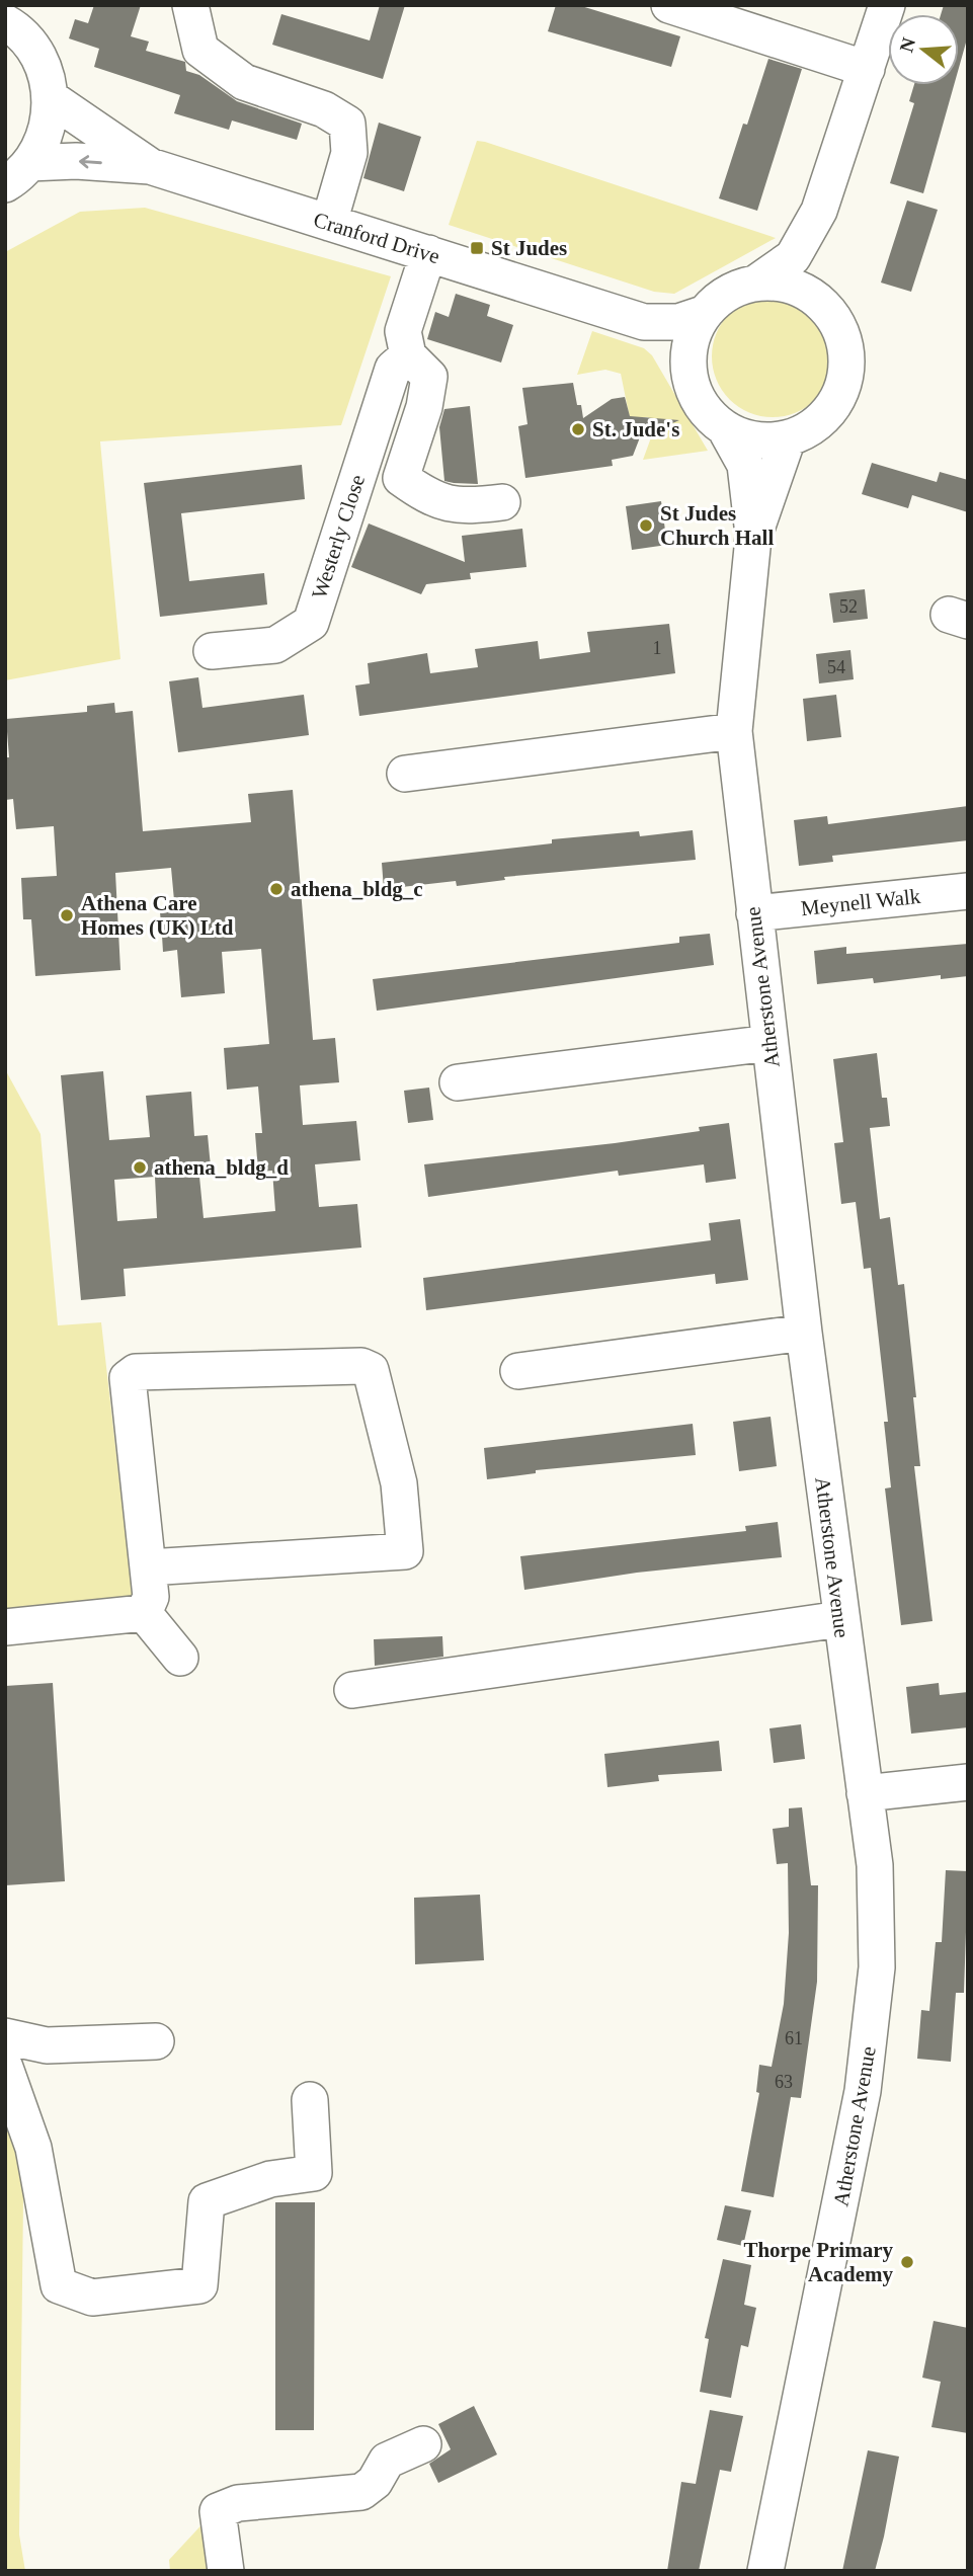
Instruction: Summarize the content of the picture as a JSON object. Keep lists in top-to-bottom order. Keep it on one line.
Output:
{"streets":{"street":["Cranford Drive","Westerly Close","Meynell Walk","Atherstone Avenue"]},"crossings":[["Cranford Drive","Atherstone Avenue"],["Meynell Walk","Atherstone Avenue"]],"places":{"transit":["St Judes"],"other":["St. Jude's","St Judes Church Hall","athena_bldg_c","Athena Care Homes (UK) Ltd","athena_bldg_d","Thorpe Primary Academy"]},"house_numbers":["52","1","54","61","63"],"north":"left"}
